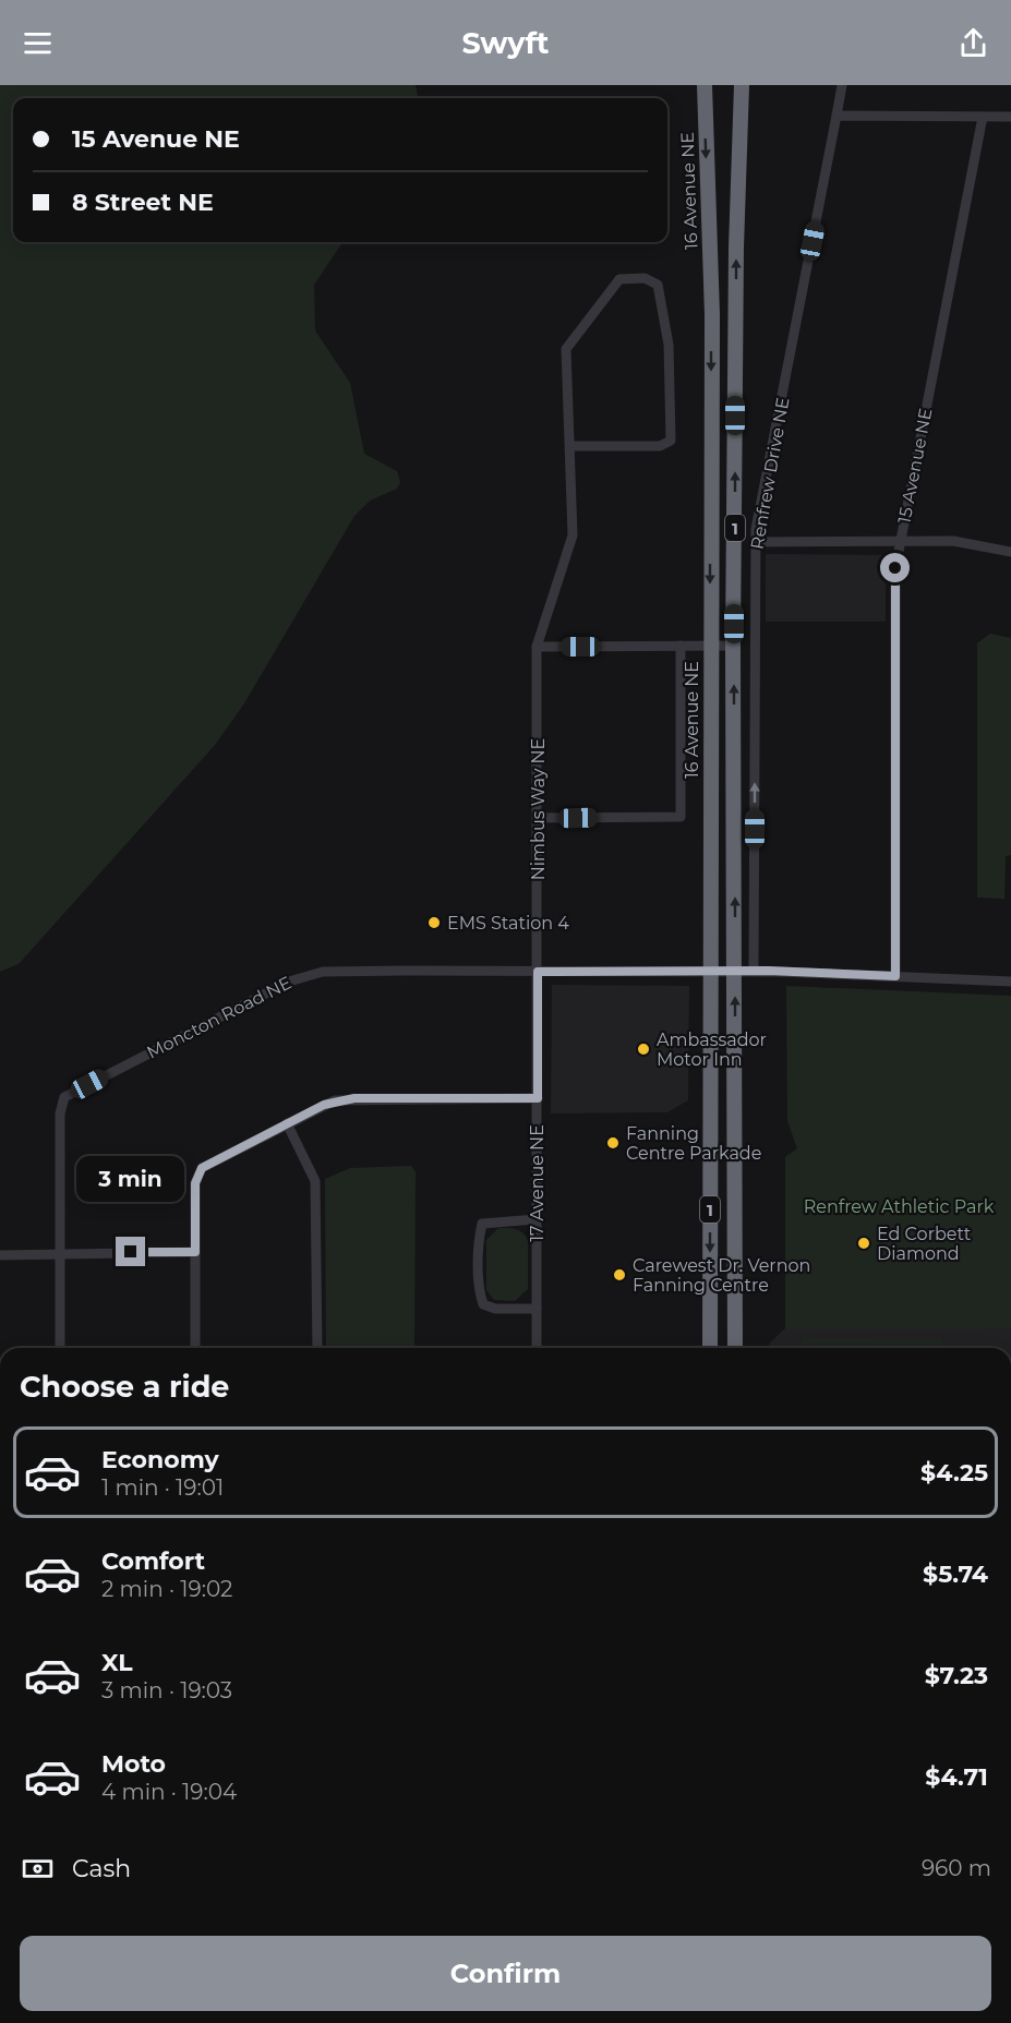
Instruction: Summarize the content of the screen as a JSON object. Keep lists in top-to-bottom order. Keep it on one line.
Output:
{"streets":{"highway":["16 Avenue NE","1"],"street":["15 Avenue NE","Renfrew Drive NE","Nimbus Way NE","Moncton Road NE","17 Avenue NE"]},"crossings":[["16 Avenue NE","Moncton Road NE"],["15 Avenue NE","Moncton Road NE"],["Renfrew Drive NE","Moncton Road NE"],["1","Moncton Road NE"],["Nimbus Way NE","Moncton Road NE"],["Nimbus Way NE","17 Avenue NE"],["Moncton Road NE","17 Avenue NE"]],"one_way":["Renfrew Drive NE"],"parks":["Renfrew Athletic Park"],"places":["EMS Station 4","Ambassador Motor Inn","Fanning Centre Parkade","Ed Corbett Diamond","Carewest Dr. Vernon Fanning Centre"],"page":{"header":"Swyft","banner":["15 Avenue NE","8 Street NE"],"bubble":"3 min","heading":"Choose a ride","list":[{"name":"Economy","note":"1 min · 19:01","value":"$4.25"},{"name":"Comfort","note":"2 min · 19:02","value":"$5.74"},{"name":"XL","note":"3 min · 19:03","value":"$7.23"},{"name":"Moto","note":"4 min · 19:04","value":"$4.71"}],"pay":["Cash","960 m"],"buttons":"Confirm"}}
